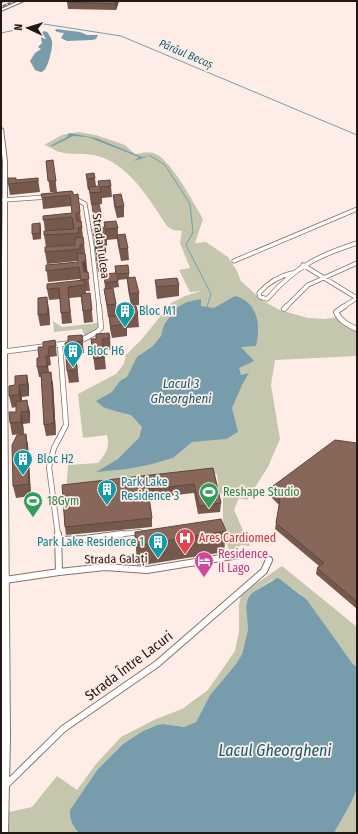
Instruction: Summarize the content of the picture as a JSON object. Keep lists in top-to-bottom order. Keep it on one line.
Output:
{"streets":{"street":["Strada Tulcea","Strada Galați","Strada Între Lacuri"]},"water":["Pârâul Becaș","Lacul 3 Gheorgheni","Lacul Gheorgheni"],"places":{"building":["Bloc M1","Bloc H6","Bloc H2","Park Lake Residence 3","Park Lake Residence 1"],"sports":["Reshape Studio","18Gym"],"hospital":["Ares Cardiomed"],"hotel":["Residence Il Lago"]},"north":"left"}
